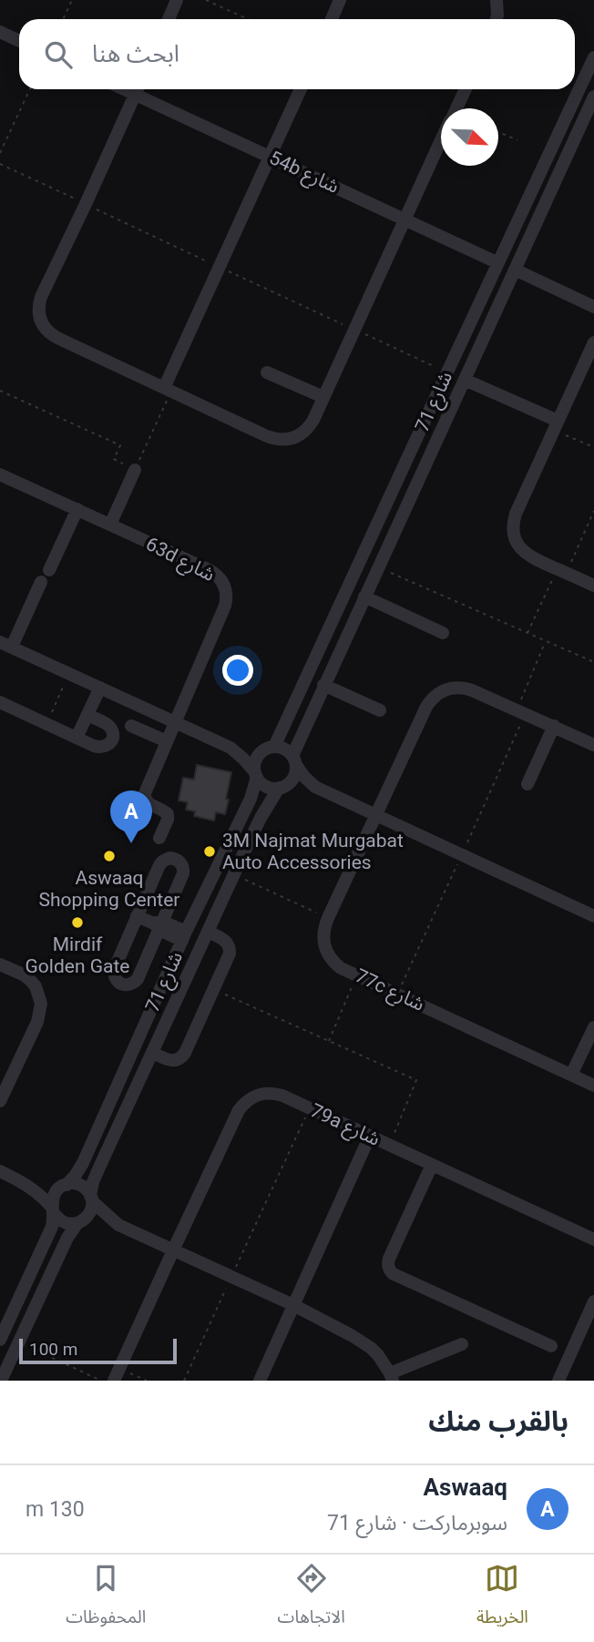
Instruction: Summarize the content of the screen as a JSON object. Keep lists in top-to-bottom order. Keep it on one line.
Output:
{"streets":{"street":["54b شارع","شارع 71","63d شارع","77c شارع","79a شارع"]},"crossings":[["54b شارع","شارع 71"]],"places":["3M Najmat Murgabat Auto Accessories","Aswaaq Shopping Center","Mirdif Golden Gate"],"scale_bar":"100 m","north":"bottom right","page":{"search":"ابحث هنا","pins":"A","scale":"100 m","heading":"بالقرب منك","list":[{"mark":"A","name":"Aswaaq","note":"سوبرماركت · شارع 71","value":"130 m"}],"nav":["الخريطة","الاتجاهات","المحفوظات"]}}
